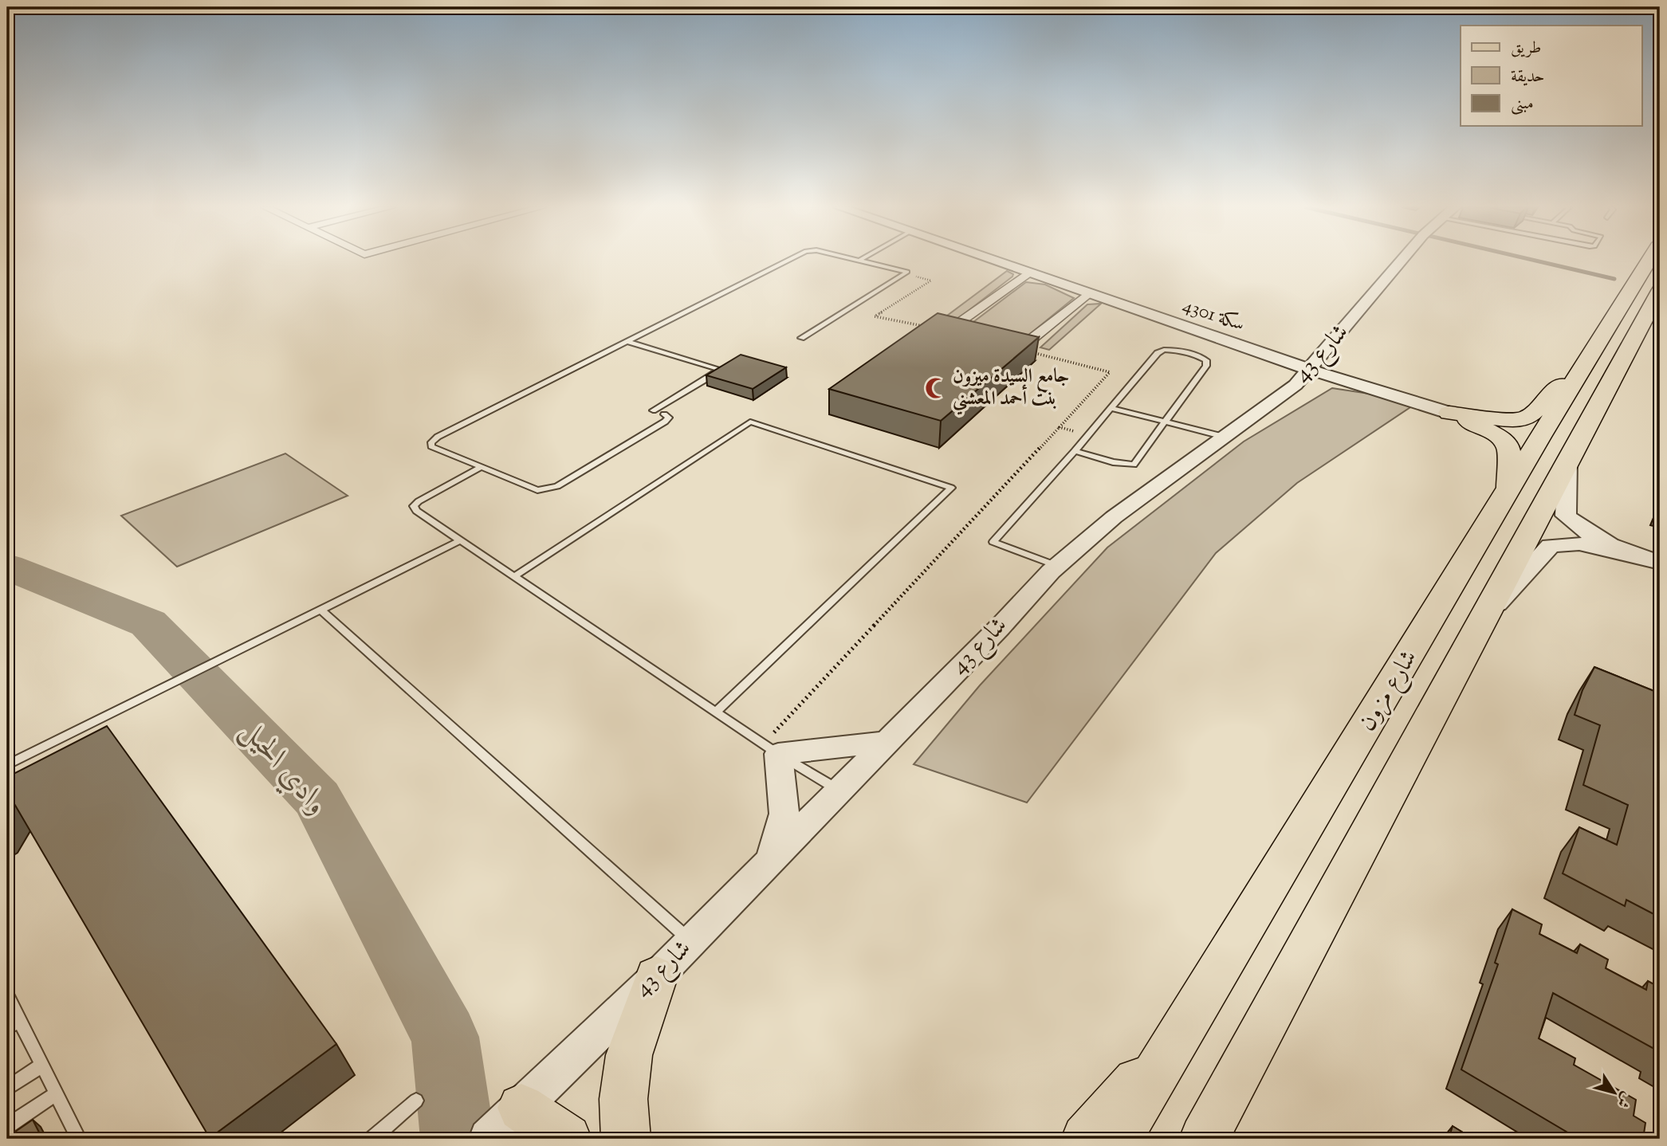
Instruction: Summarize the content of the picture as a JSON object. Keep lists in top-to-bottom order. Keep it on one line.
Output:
{"streets":{"main road":["شارع مزون"],"street":["سكة 4301","شارع 43"]},"crossings":[["سكة 4301","شارع 43"]],"water":["وادي الحيل"],"places":{"mosque":["جامع السيدة ميزون بنت أحمد المعشني"]},"legend":["طريق","حديقة","مبنى"],"north":"bottom right"}
